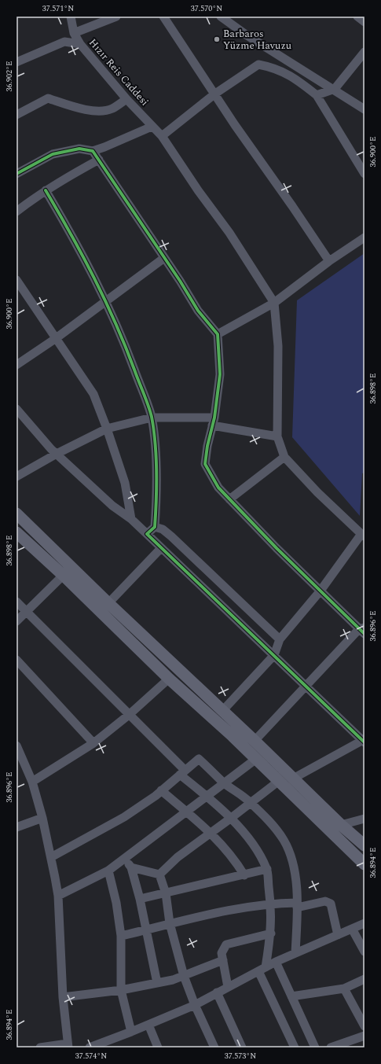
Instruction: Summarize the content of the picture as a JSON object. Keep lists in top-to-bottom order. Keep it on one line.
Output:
{"streets":{"street":["Hızır Reis Caddesi"]},"places":["Barbaros Yüzme Havuzu"],"coordinates":["37.571°N","37.570°N","36.902°E","36.900°E","36.898°E","36.896°E","36.894°E","37.574°N","37.573°N"]}
